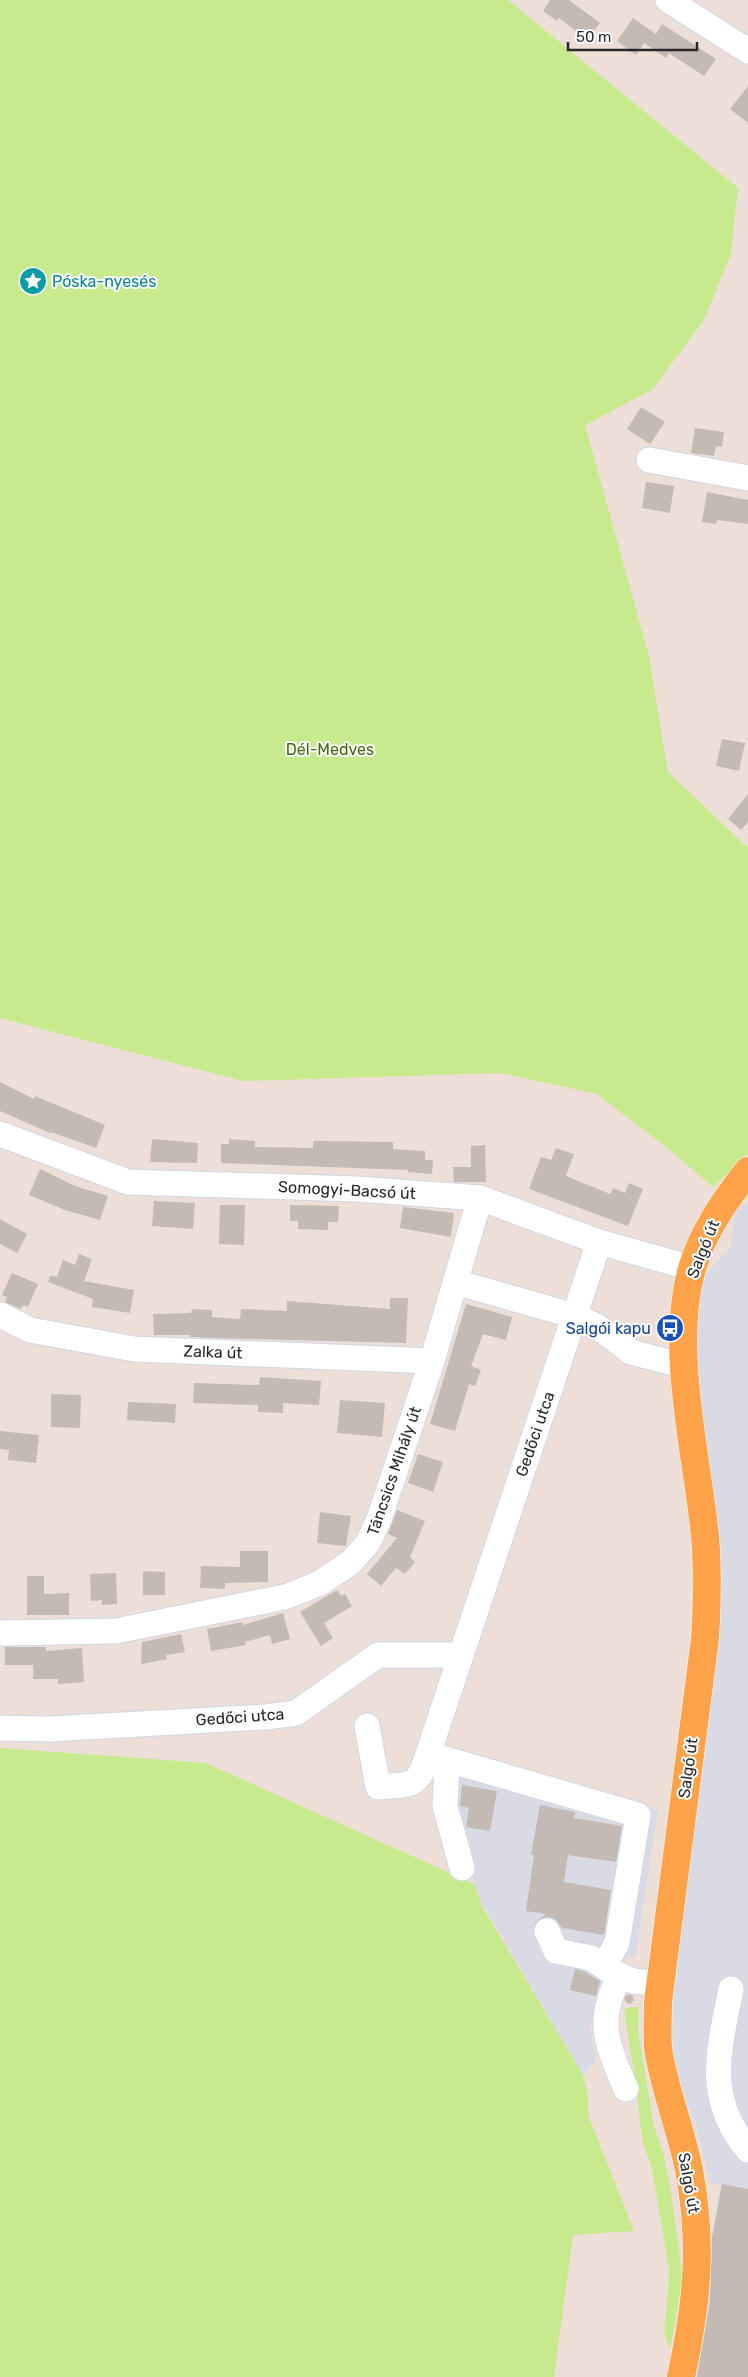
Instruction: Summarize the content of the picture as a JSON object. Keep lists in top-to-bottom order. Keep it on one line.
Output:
{"streets":{"main road":["Salgó út"],"street":["Somogyi-Bacsó út","Zalka út","Gedőci utca","Táncsics Mihály út"]},"crossings":[["Somogyi-Bacsó út","Salgó út"],["Somogyi-Bacsó út","Gedőci utca"],["Somogyi-Bacsó út","Táncsics Mihály út"],["Zalka út","Táncsics Mihály út"]],"parks":["Dél-Medves"],"places":{"place":["Póska-nyesés"],"bus stop":["Salgói kapu"]},"scale_bar":"50 m"}
